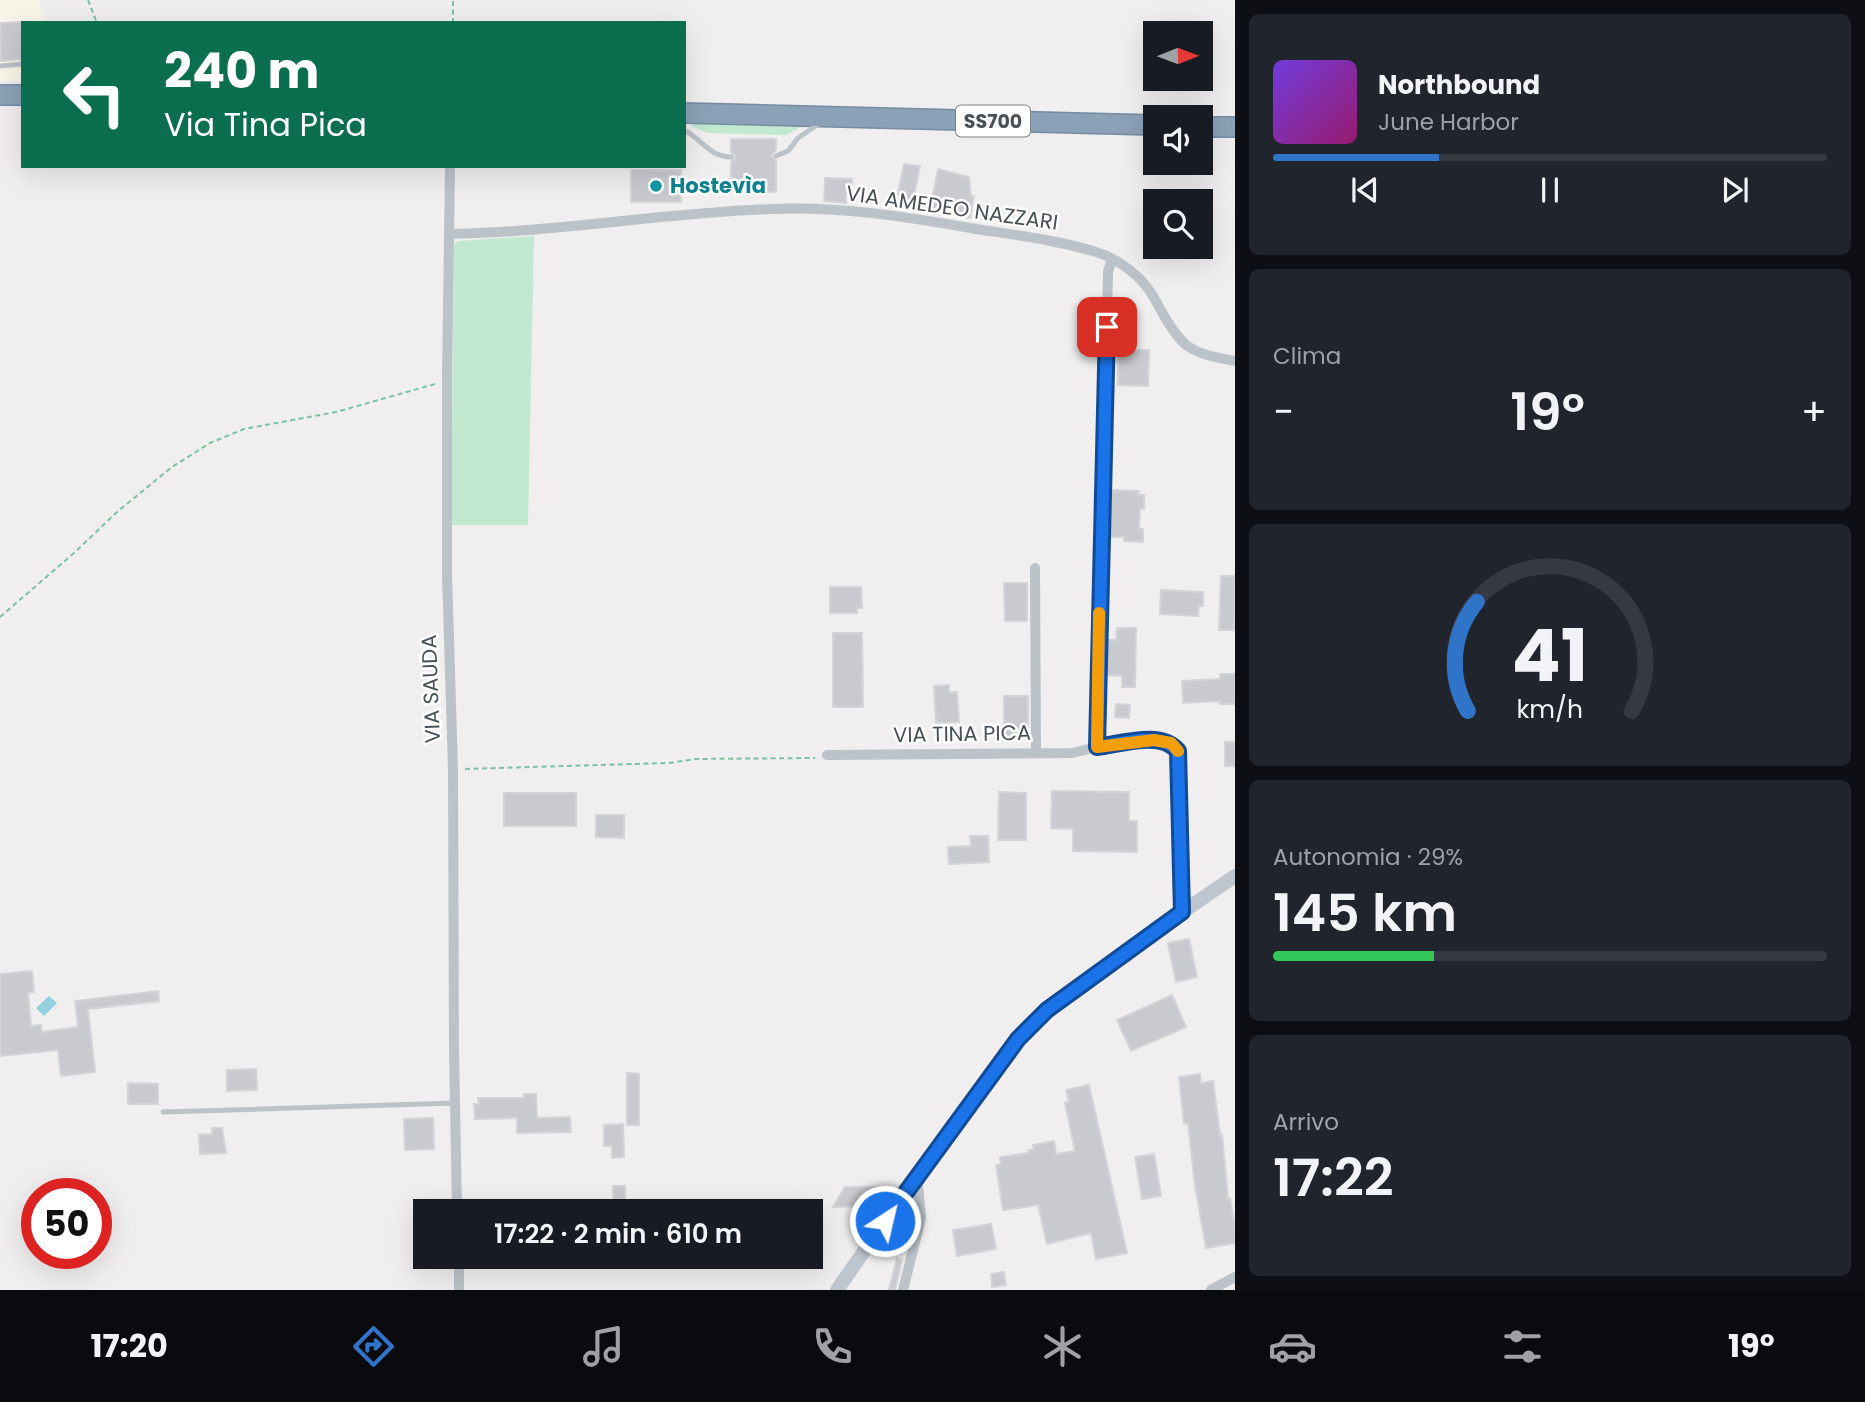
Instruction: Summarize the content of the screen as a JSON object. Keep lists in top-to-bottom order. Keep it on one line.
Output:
{"streets":{"highway":["SS700"],"street":["VIA AMEDEO NAZZARI","VIA SAUDA","VIA TINA PICA"]},"crossings":[["VIA AMEDEO NAZZARI","VIA SAUDA"]],"places":["Hostevìa"],"north":"right","page":{"turn":["240 m","Via Tina Pica"],"song":["Northbound","June Harbor"],"tile":["Clima",["Autonomia · 29%","145 km"],["Arrivo","17:22"]],"heat":["−","19°","+"],"limit":"50","trip":"17:22 · 2 min · 610 m","tabs":["17:20","19°"],"gauge":["41","km/h"]}}
